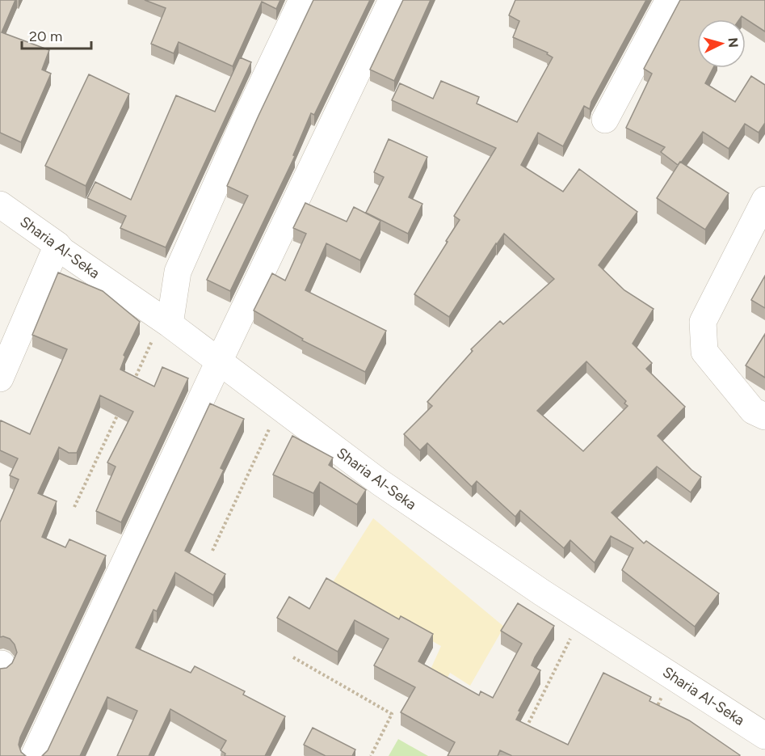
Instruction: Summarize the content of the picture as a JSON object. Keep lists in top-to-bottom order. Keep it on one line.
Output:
{"streets":{"street":["Sharia Al-Seka"]},"scale_bar":"20 m","north":"right"}
